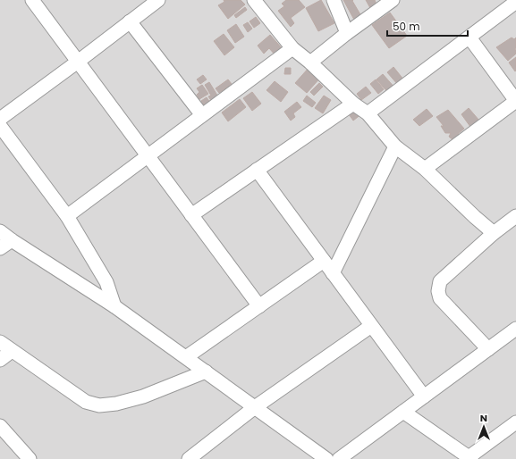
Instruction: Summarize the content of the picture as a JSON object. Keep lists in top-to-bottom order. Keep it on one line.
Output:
{"scale_bar":"50 m","north":"top"}
